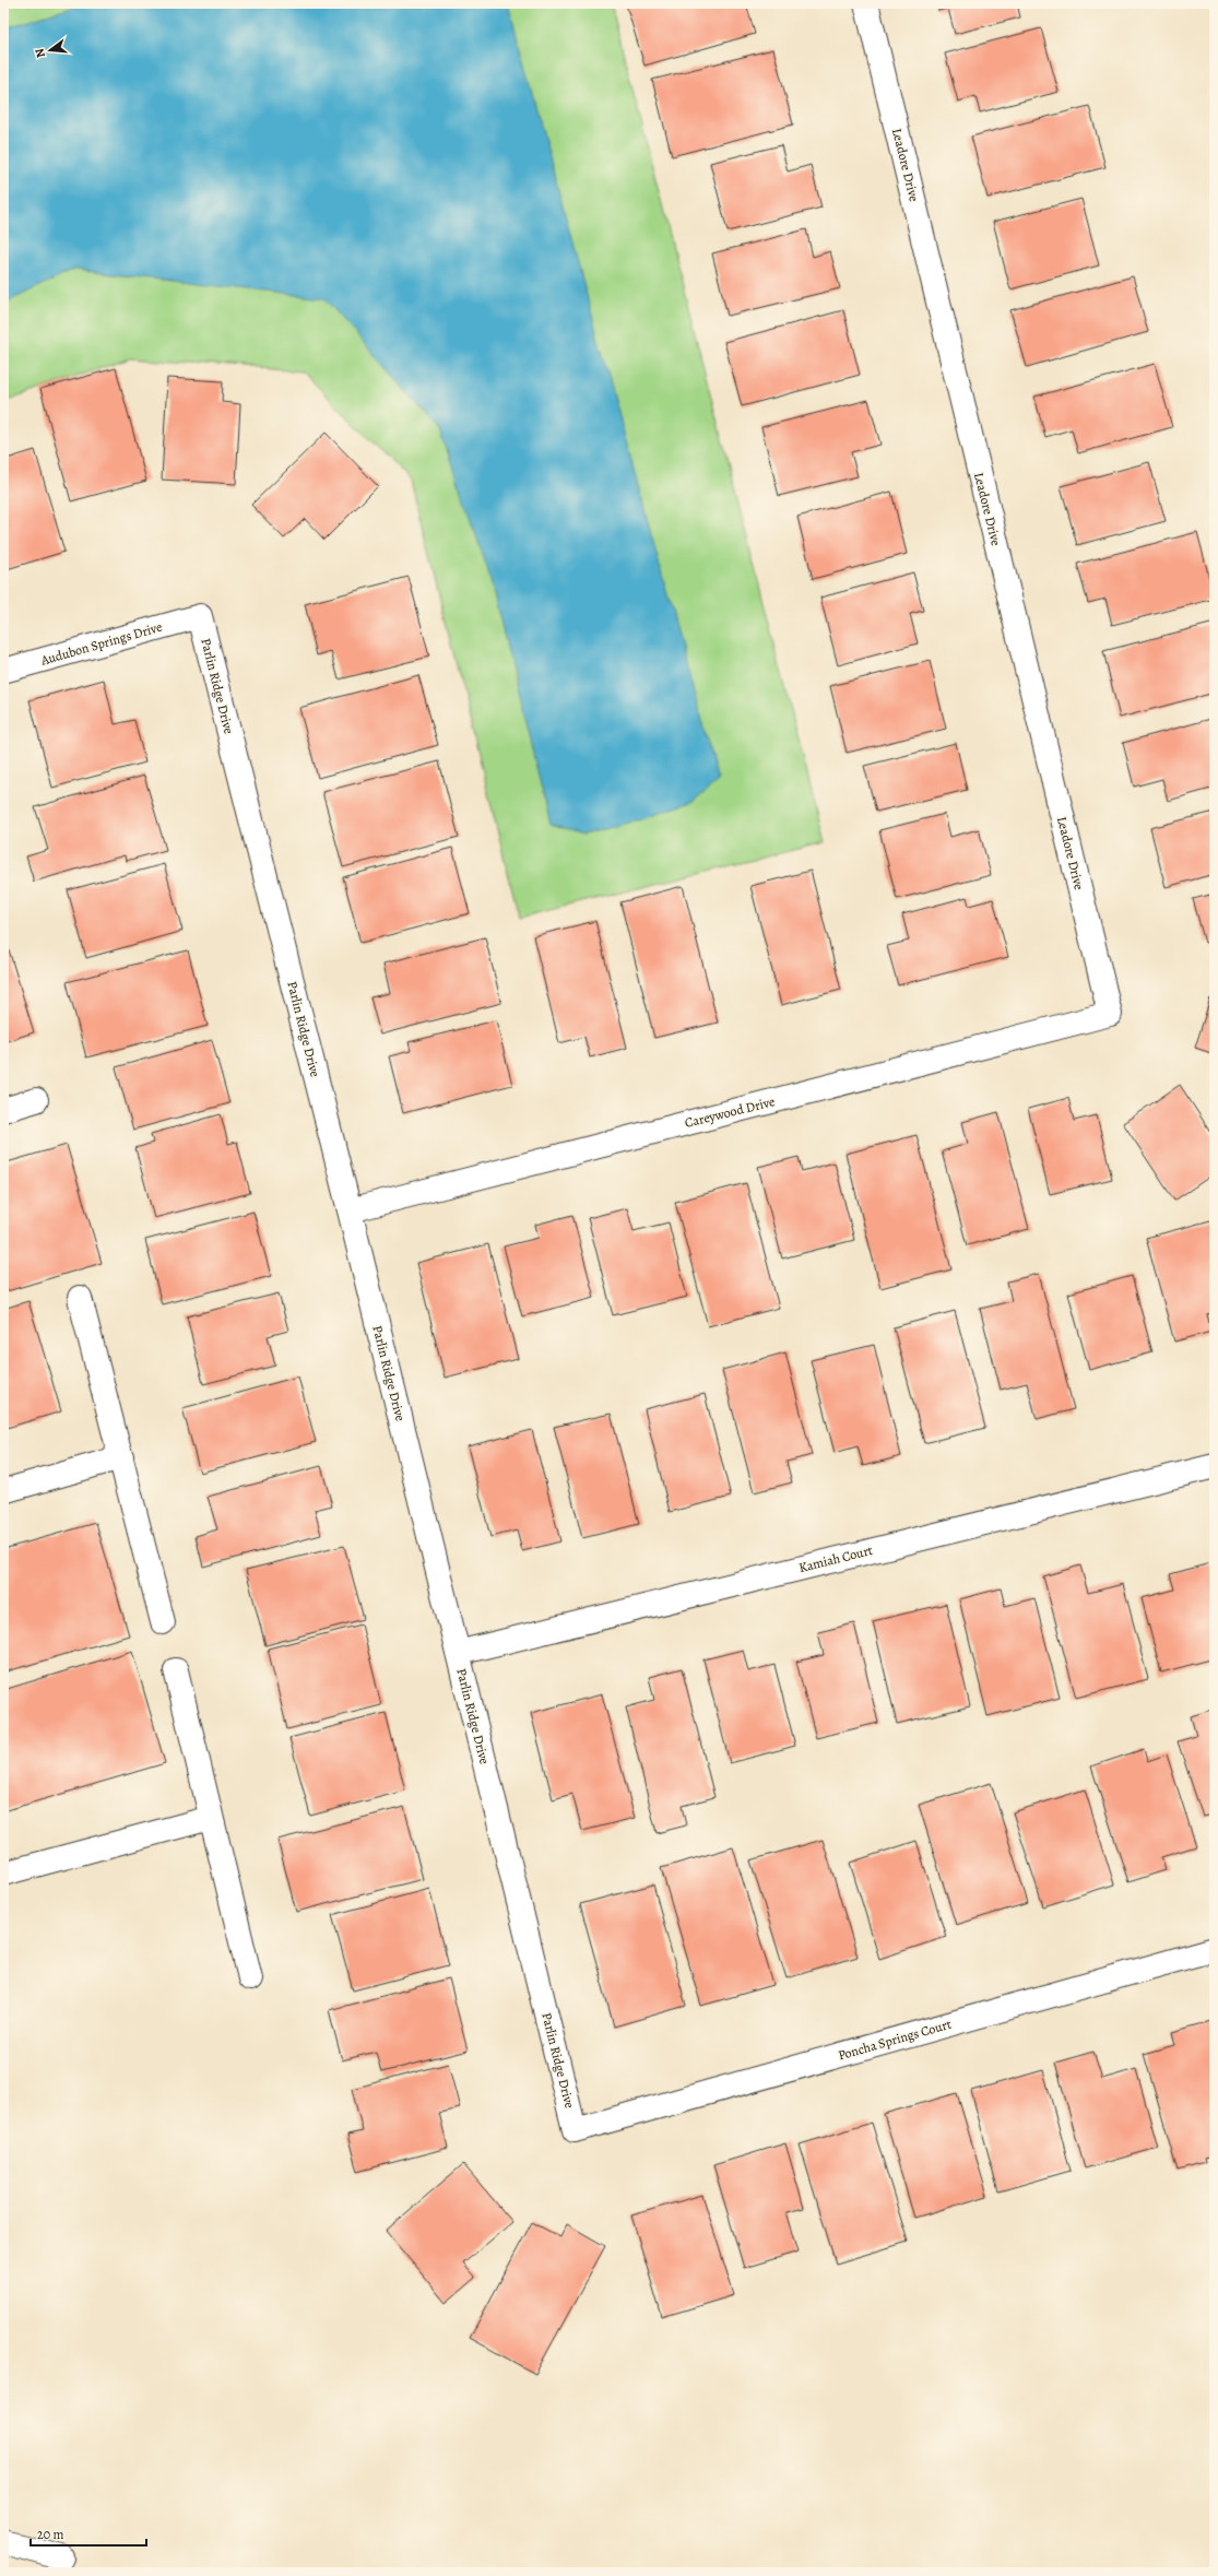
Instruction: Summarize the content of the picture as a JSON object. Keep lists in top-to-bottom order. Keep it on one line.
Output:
{"streets":{"street":["Leadore Drive","Audubon Springs Drive","Parlin Ridge Drive","Careywood Drive","Kamiah Court","Poncha Springs Court"]},"crossings":[["Leadore Drive","Careywood Drive"],["Audubon Springs Drive","Parlin Ridge Drive"],["Parlin Ridge Drive","Careywood Drive"],["Parlin Ridge Drive","Kamiah Court"],["Parlin Ridge Drive","Poncha Springs Court"]],"scale_bar":"20 m","north":"left"}
